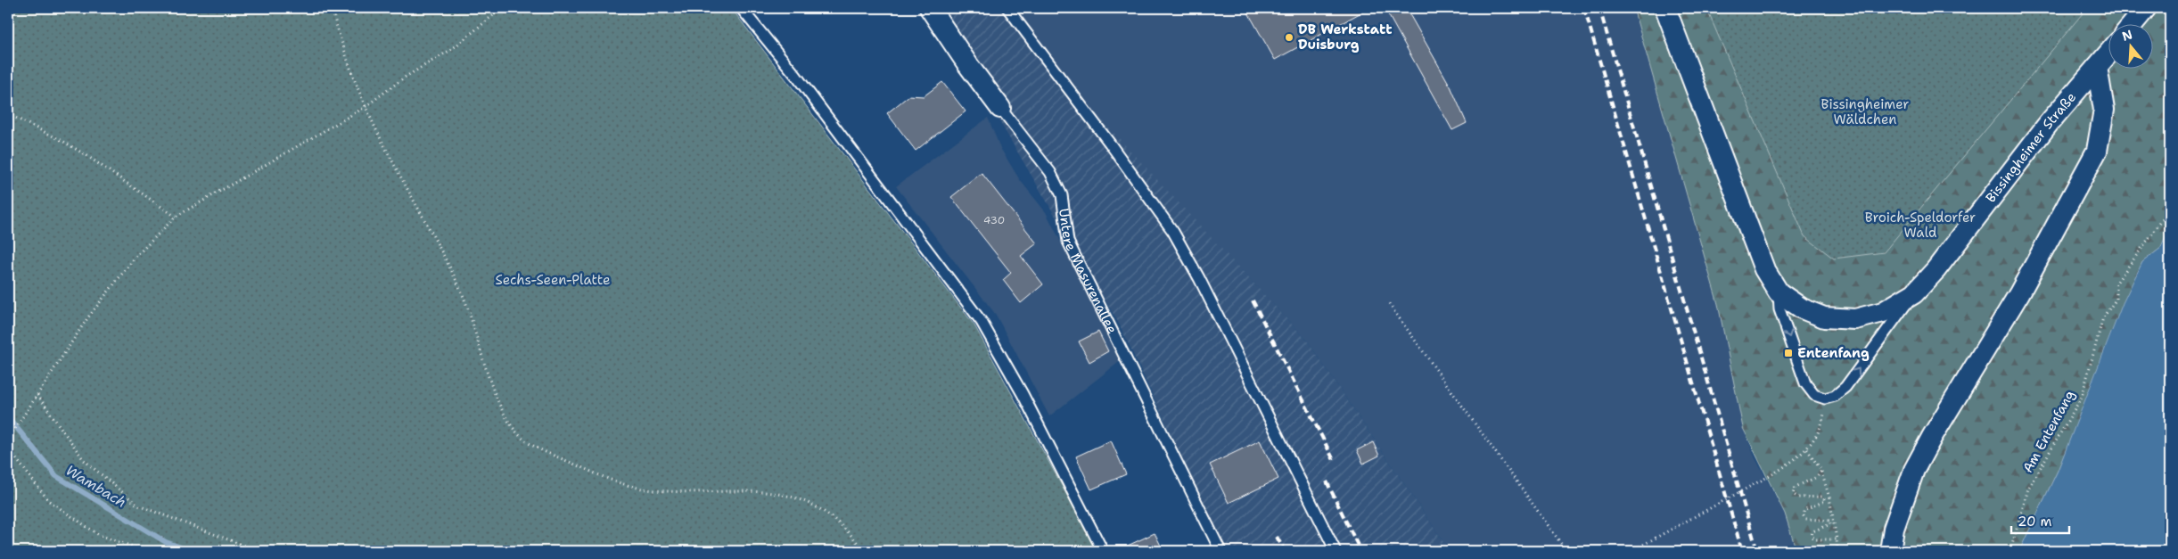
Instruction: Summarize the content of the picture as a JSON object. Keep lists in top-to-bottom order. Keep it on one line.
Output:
{"streets":{"street":["Bissingheimer Straße","Untere Masurenallee"],"path":["Am Entenfang"]},"water":["Wambach"],"parks":["Bissingheimer Wäldchen","Broich-Speldorfer Wald","Sechs-Seen-Platte"],"places":{"other":["DB Werkstatt Duisburg"],"transit":["Entenfang"]},"house_numbers":["430"],"scale_bar":"20 m","north":"top"}
